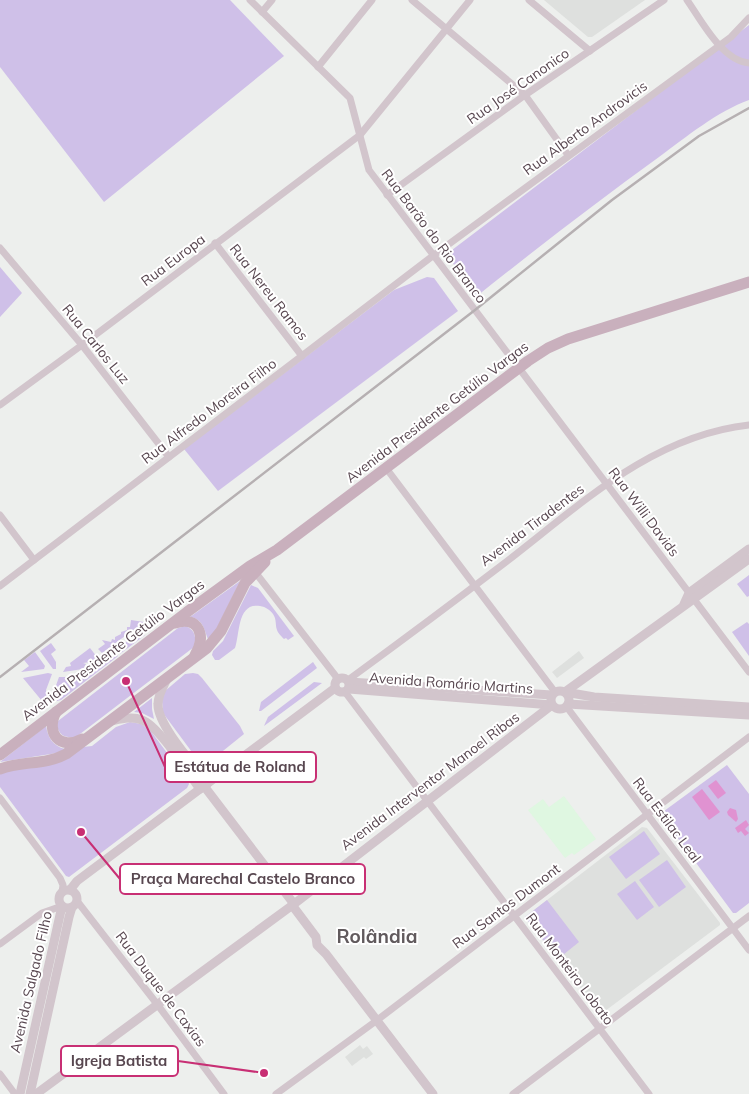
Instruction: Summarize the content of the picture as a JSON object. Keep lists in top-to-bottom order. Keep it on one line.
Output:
{"streets":{"main road":["Avenida Presidente Getúlio Vargas"],"street":["Rua José Canonico","Rua Alberto Androvicis","Rua Barão do Rio Branco","Rua Europa","Rua Nereu Ramos","Rua Carlos Luz","Rua Alfredo Moreira Filho","Rua Willi Davids","Avenida Tiradentes","Avenida Romário Martins","Avenida Interventor Manoel Ribas","Rua Estilac Leal","Rua Santos Dumont","Rua Monteiro Lobato","Avenida Salgado Filho","Rua Duque de Caxias"]},"crossings":[["Rua José Canonico","Rua Barão do Rio Branco"],["Rua Alberto Androvicis","Rua Barão do Rio Branco"],["Rua Alberto Androvicis","Rua Alfredo Moreira Filho"],["Rua Barão do Rio Branco","Rua Europa"],["Rua Barão do Rio Branco","Rua Alfredo Moreira Filho"],["Rua Barão do Rio Branco","Avenida Presidente Getúlio Vargas"],["Rua Barão do Rio Branco","Rua Willi Davids"],["Rua Europa","Rua Nereu Ramos"],["Rua Europa","Rua Carlos Luz"],["Rua Nereu Ramos","Rua Alfredo Moreira Filho"],["Rua Carlos Luz","Rua Alfredo Moreira Filho"],["Avenida Presidente Getúlio Vargas","Rua Willi Davids"],["Rua Willi Davids","Avenida Tiradentes"],["Avenida Tiradentes","Avenida Romário Martins"],["Avenida Tiradentes","Rua Monteiro Lobato"],["Avenida Romário Martins","Avenida Interventor Manoel Ribas"],["Avenida Romário Martins","Rua Monteiro Lobato"],["Avenida Interventor Manoel Ribas","Rua Monteiro Lobato"],["Avenida Interventor Manoel Ribas","Rua Duque de Caxias"],["Rua Estilac Leal","Rua Santos Dumont"],["Rua Santos Dumont","Rua Monteiro Lobato"],["Avenida Salgado Filho","Rua Duque de Caxias"]],"districts":["Rolândia"],"places":["Estátua de Roland","Praça Marechal Castelo Branco","Igreja Batista"]}
